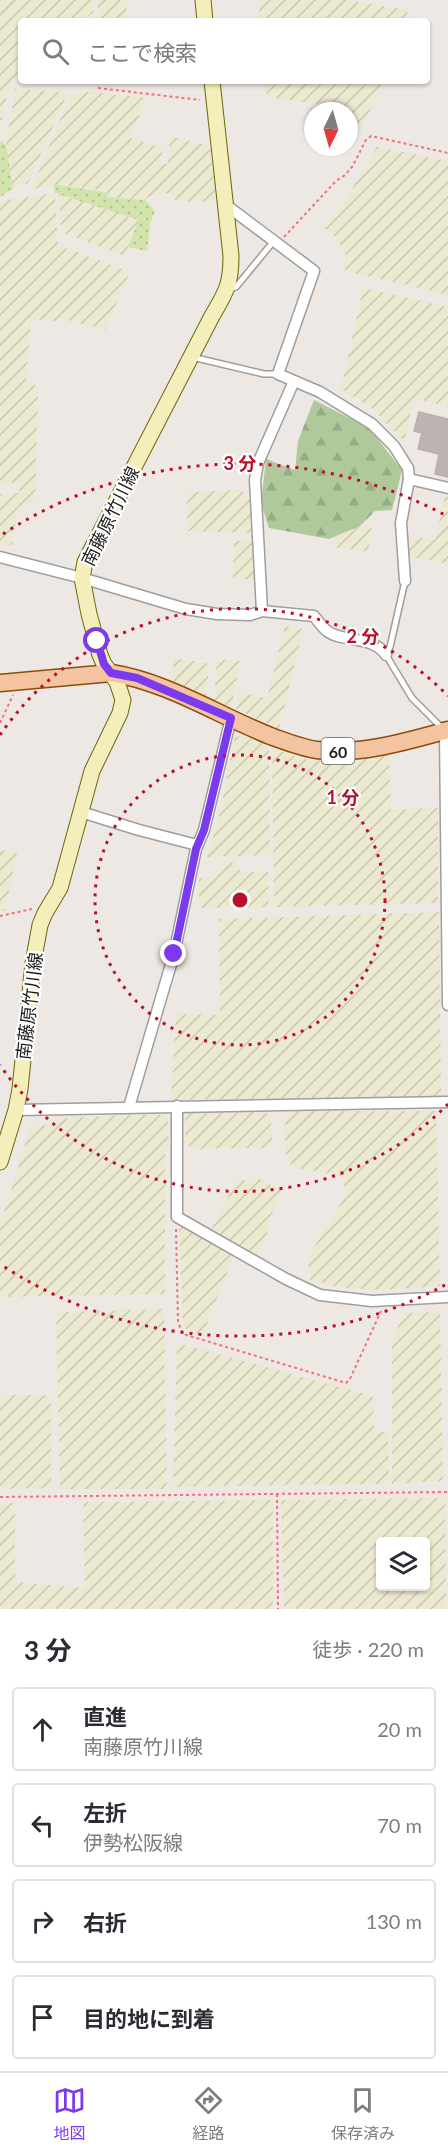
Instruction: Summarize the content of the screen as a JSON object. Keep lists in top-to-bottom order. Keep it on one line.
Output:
{"streets":{"main road":["南藤原竹川線","60"]},"crossings":[["南藤原竹川線","60"]],"north":"bottom","page":{"search":"ここで検索","heading":["3 分","徒歩 · 220 m"],"list":[["直進","南藤原竹川線","20 m"],["左折","伊勢松阪線","70 m"],["右折","130 m"],"目的地に到着"],"nav":["地図","経路","保存済み"]},"rings":["3 分","2 分","1 分"]}
